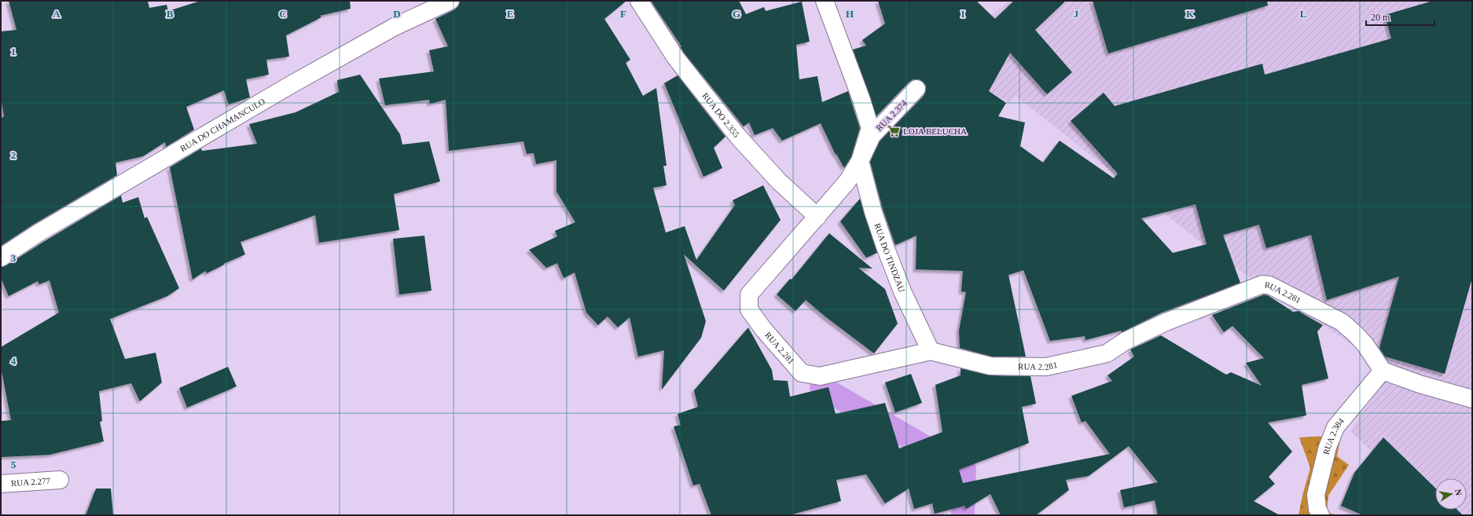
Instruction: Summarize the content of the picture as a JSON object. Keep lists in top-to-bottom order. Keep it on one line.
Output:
{"streets":{"street":["RUA DO 2.355","RUA 2.374","RUA DO CHAMANCULO","RUA DO TINDZAU","RUA 2.281","RUA 2.384","RUA 2.277"]},"crossings":[["RUA DO 2.355","RUA 2.281"],["RUA 2.374","RUA DO TINDZAU"],["RUA DO TINDZAU","RUA 2.281"],["RUA 2.281","RUA 2.384"]],"places":{"supermarket":["LOJA BELUCHA"]},"scale_bar":"20 m","north":"right","grid":{"columns":["A","B","C","D","E","F","G","H","I","J","K","L"],"rows":["1","2","3","4","5"]}}
